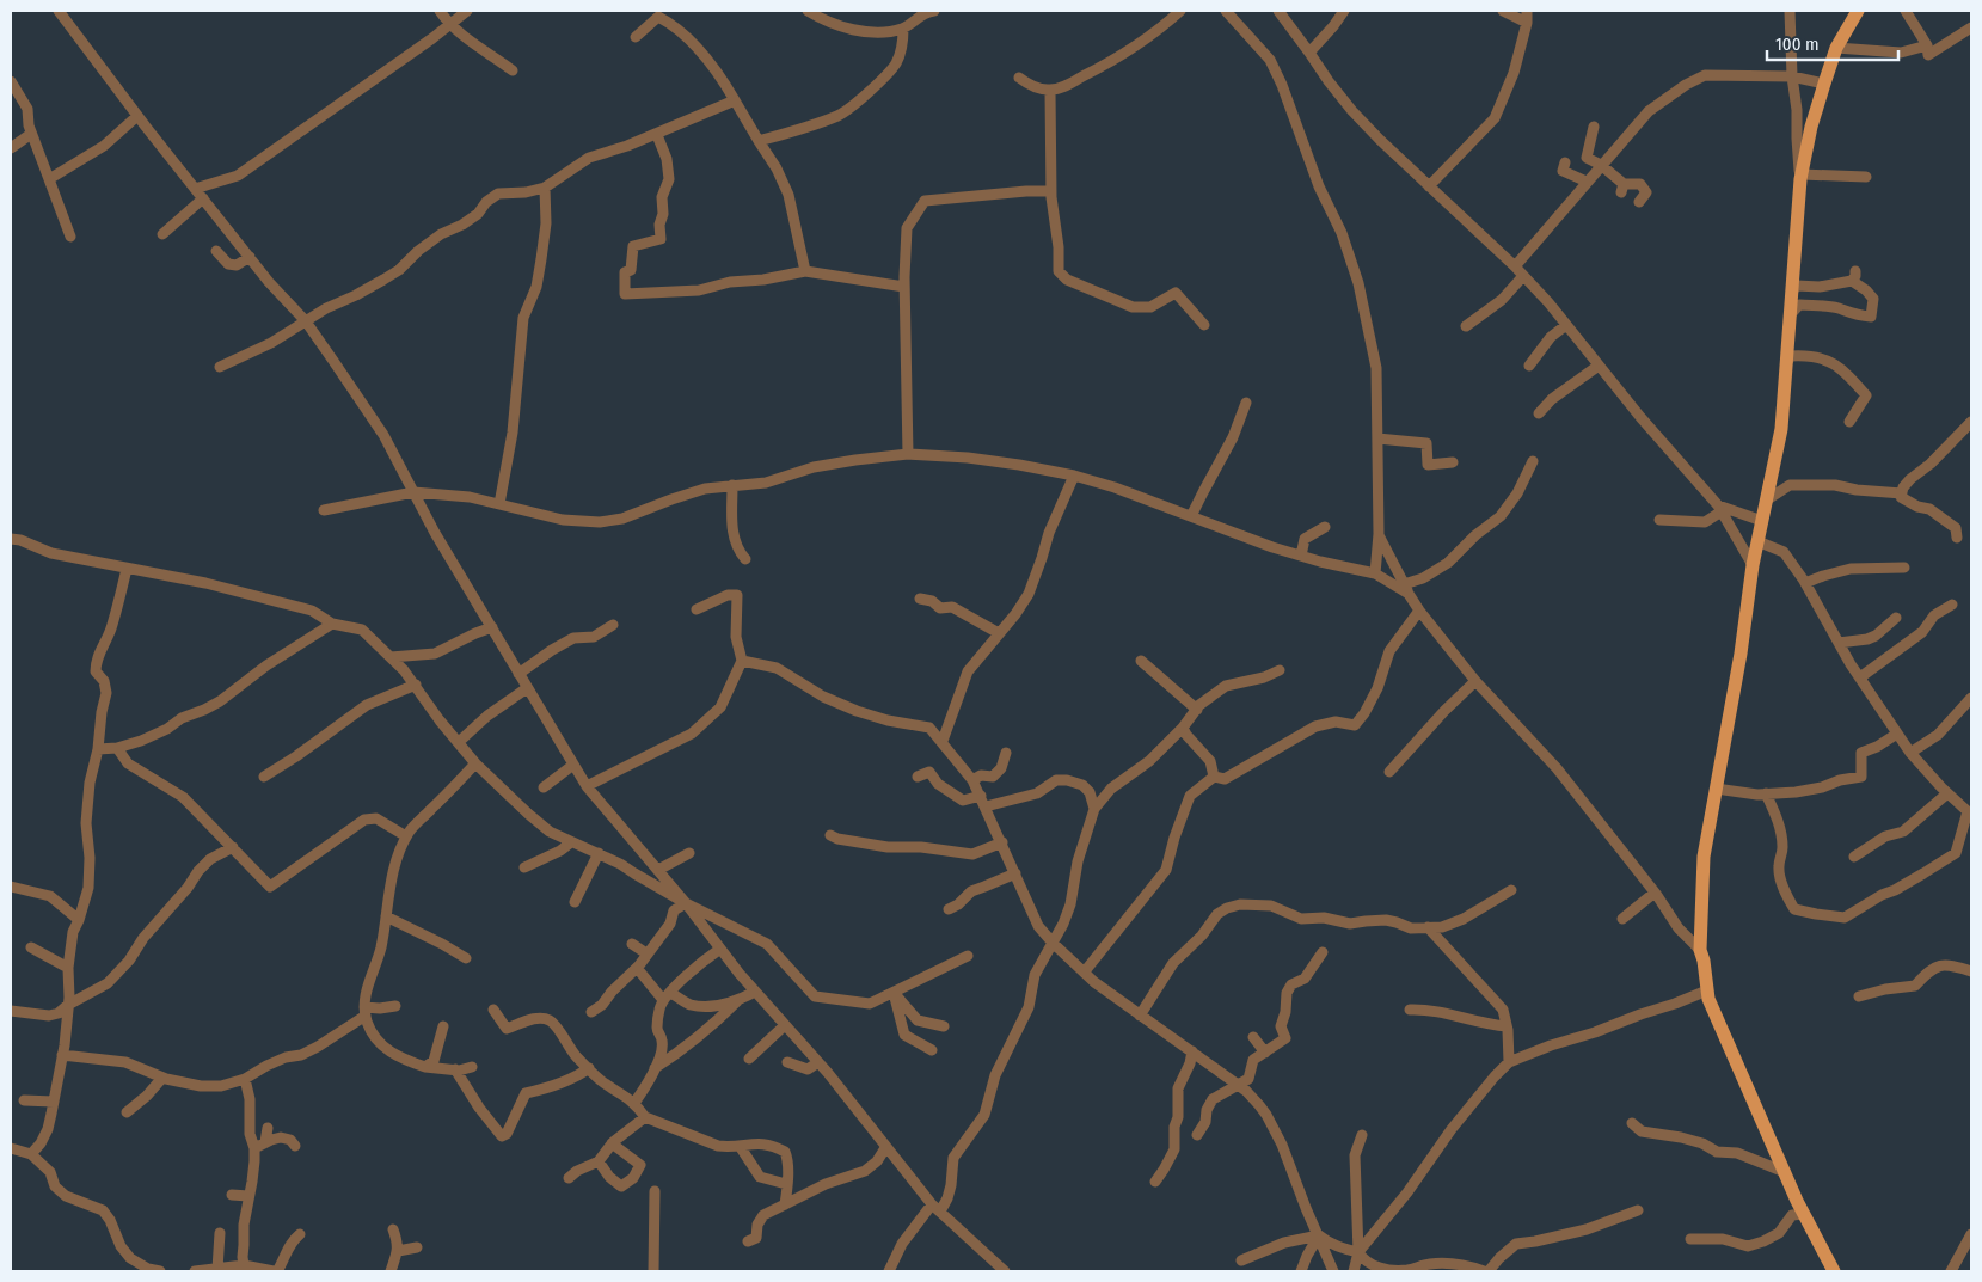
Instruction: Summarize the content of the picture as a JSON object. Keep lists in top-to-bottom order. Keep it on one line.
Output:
{"scale_bar":"100 m"}
